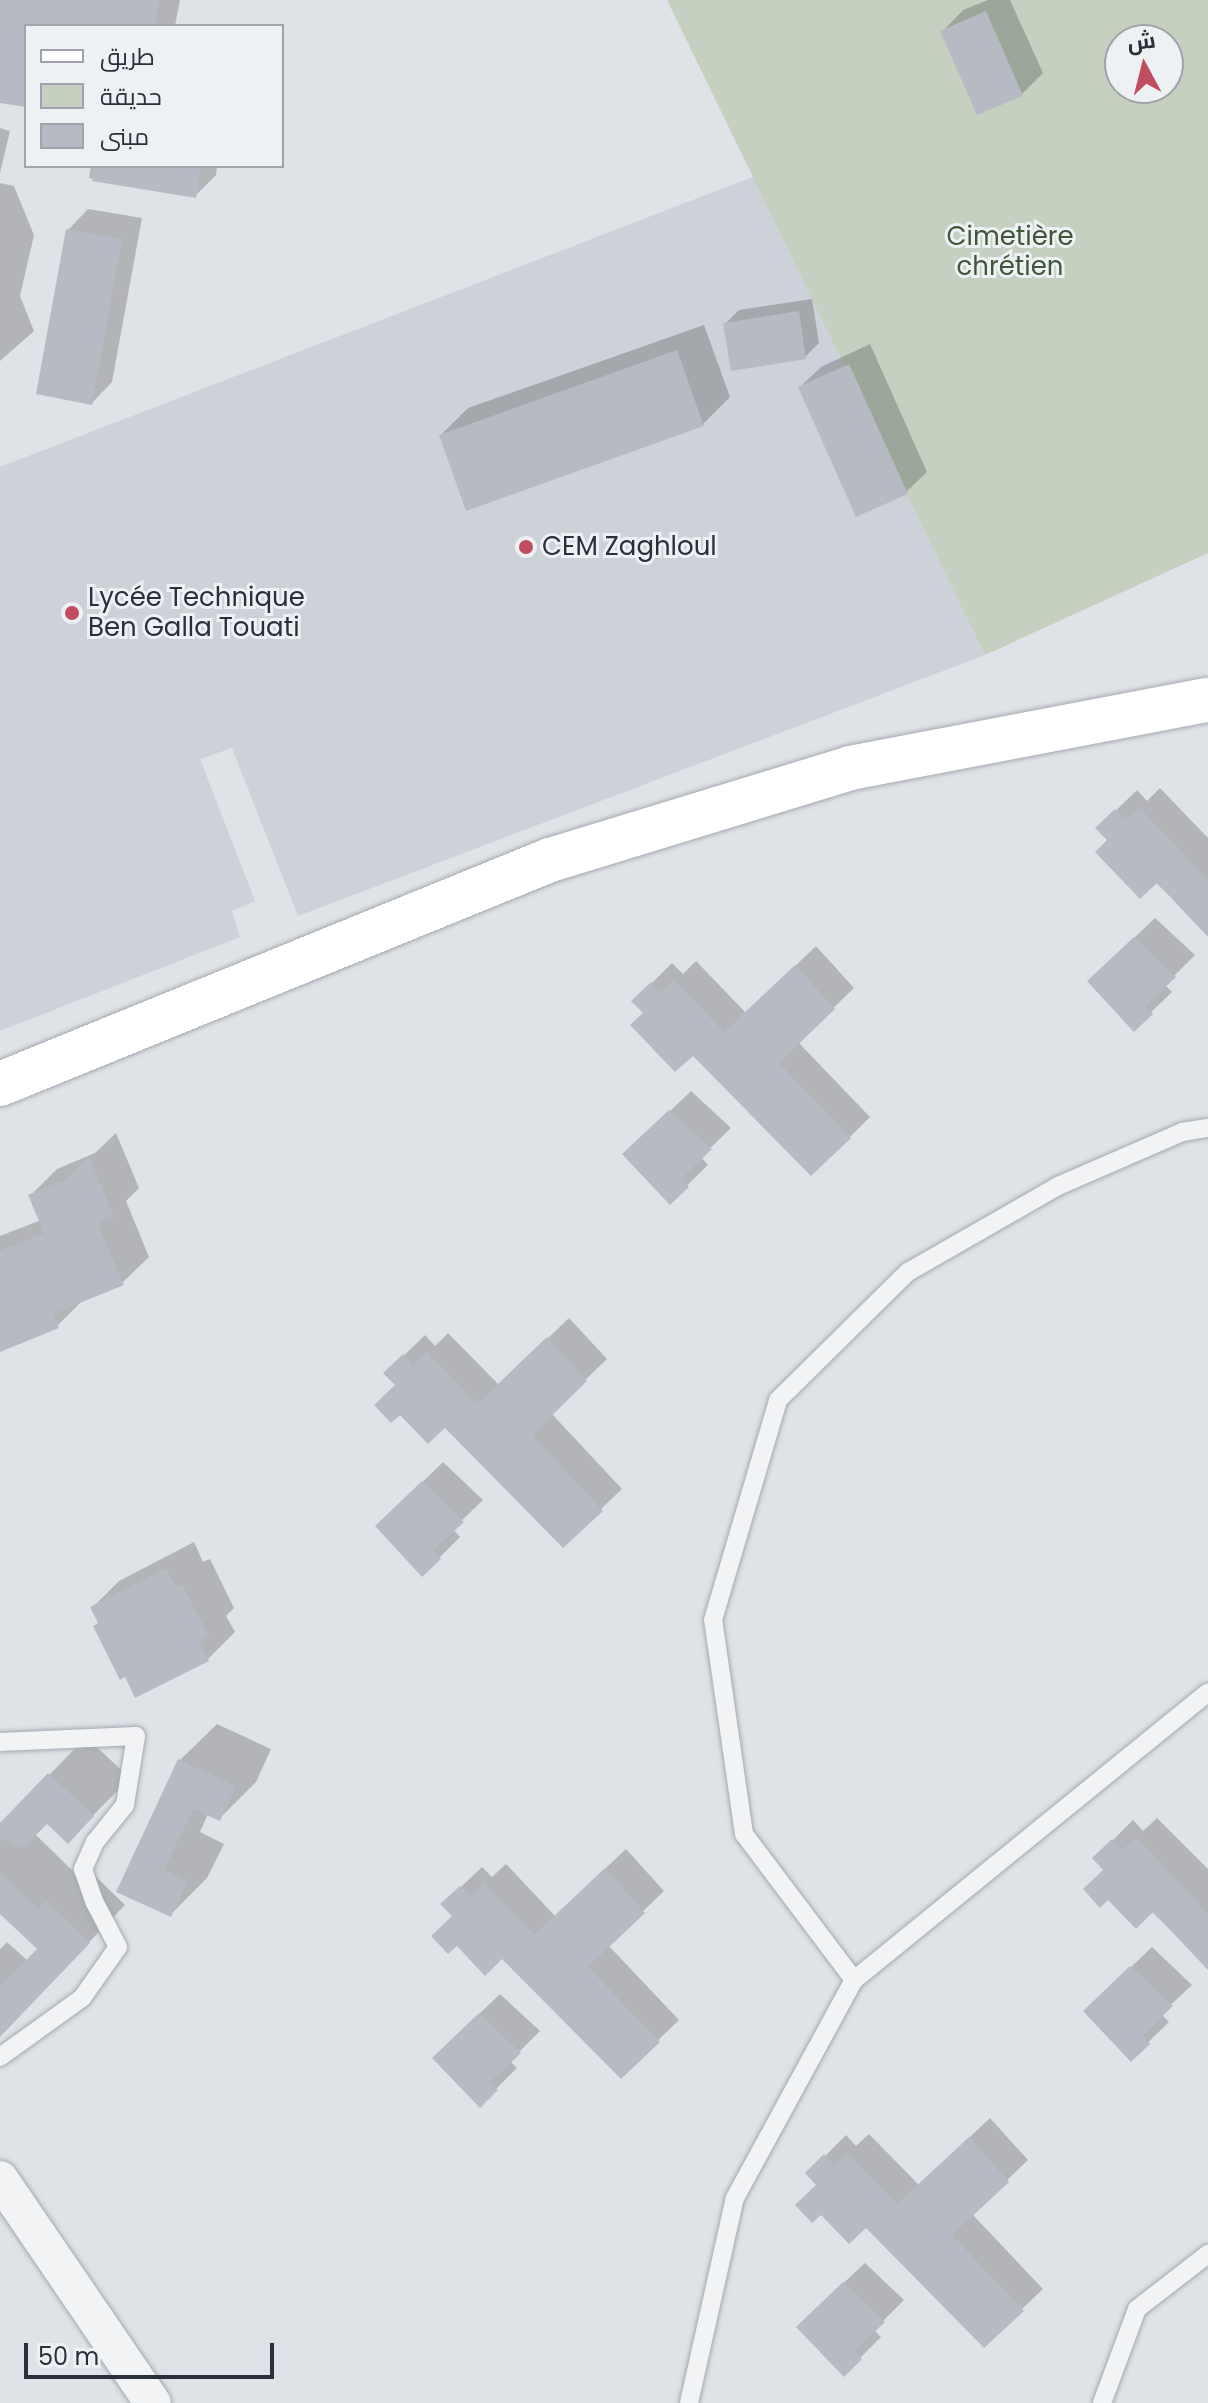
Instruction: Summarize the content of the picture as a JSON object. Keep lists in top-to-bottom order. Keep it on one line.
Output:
{"parks":["Cimetière chrétien"],"places":["CEM Zaghloul","Lycée Technique Ben Galla Touati"],"legend":["طريق","حديقة","مبنى"],"scale_bar":"50 m","north":"top"}
